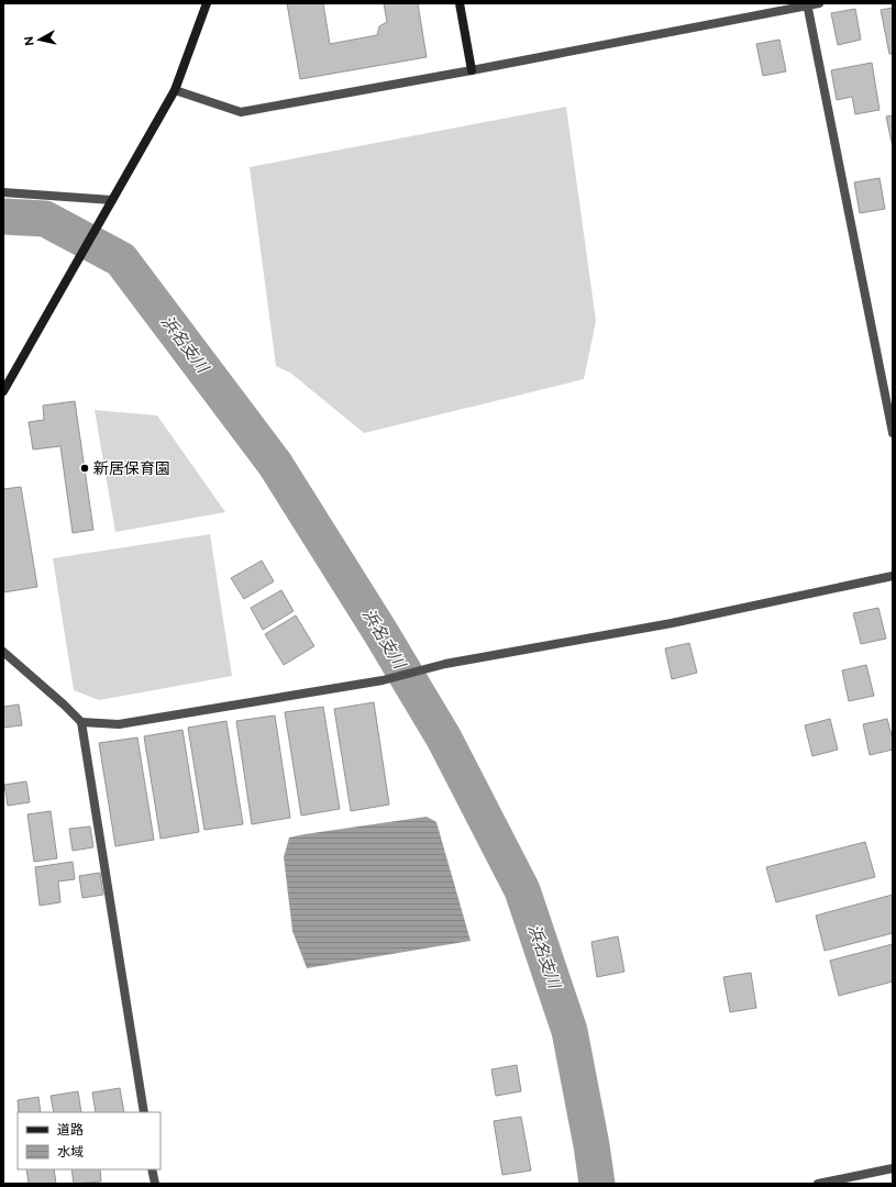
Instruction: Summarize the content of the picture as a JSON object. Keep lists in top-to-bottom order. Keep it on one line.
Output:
{"water":["浜名支川"],"places":["新居保育園"],"legend":["道路","水域"],"north":"left"}
